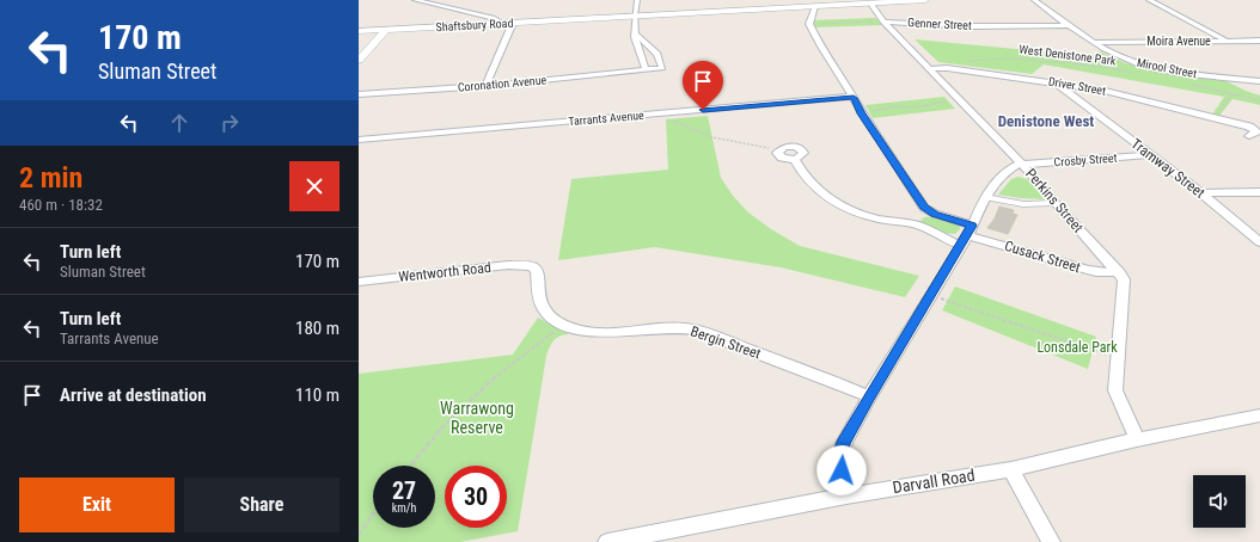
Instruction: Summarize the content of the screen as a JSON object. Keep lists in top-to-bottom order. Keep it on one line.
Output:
{"streets":{"street":["Genner Street","Shaftsbury Road","Moira Avenue","Mirool Street","Coronation Avenue","Driver Street","Tarrants Avenue","Crosby Street","Tramway Street","Perkins Street","Cusack Street","Wentworth Road","Bergin Street","Darvall Road"],"path":["West Denistone Park"]},"crossings":[["Genner Street","Mirool Street"],["Genner Street","Perkins Street"],["Shaftsbury Road","Perkins Street"],["Moira Avenue","Mirool Street"],["Driver Street","Tramway Street"],["Driver Street","Perkins Street"],["Crosby Street","Tramway Street"],["Crosby Street","Perkins Street"],["Perkins Street","Cusack Street"],["Wentworth Road","Bergin Street"]],"districts":["Denistone West"],"parks":["Lonsdale Park","Warrawong Reserve"],"page":{"turn":["170 m","Sluman Street"],"heading":["2 min","460 m · 18:32"],"list":[{"name":"Turn left","note":"Sluman Street","value":"170 m"},{"name":"Turn left","note":"Tarrants Avenue","value":"180 m"},{"name":"Arrive at destination","value":"110 m"}],"speed":"27 km/h","limit":"30","buttons":["Exit","Share"]}}
